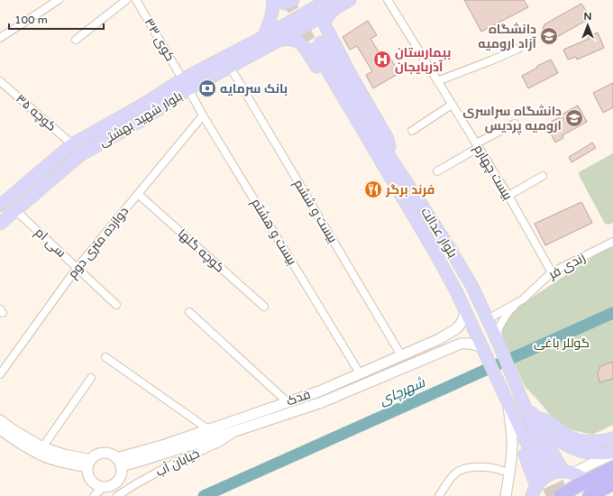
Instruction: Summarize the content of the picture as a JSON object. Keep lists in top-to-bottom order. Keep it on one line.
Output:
{"streets":{"main road":["بلوار شهید بهشتی","بلوار عدالت"],"street":["کوی ۳۳","کوچه ۳۵","بیست چهارم","بیست و ششم","بیست و هشتم","سی ام","دوازده متری دوم","کوچه گلها","زندی فر","فدک","خیابان آب"]},"crossings":[["کوی ۳۳","بلوار شهید بهشتی"],["کوی ۳۳","بیست و هشتم"],["کوچه ۳۵","بلوار شهید بهشتی"],["بلوار شهید بهشتی","بیست و ششم"],["بلوار شهید بهشتی","بیست و هشتم"],["بلوار شهید بهشتی","سی ام"],["بیست چهارم","زندی فر"],["بیست و ششم","فدک"],["بیست و هشتم","دوازده متری دوم"],["بیست و هشتم","فدک"],["بلوار عدالت","زندی فر"],["بلوار عدالت","فدک"],["سی ام","دوازده متری دوم"],["دوازده متری دوم","کوچه گلها"],["فدک","خیابان آب"]],"water":["شهرچای"],"parks":["گوللر باغی"],"places":{"school or university":["دانشگاه آزاد ارومیه","دانشگاه سراسری ارومیه پردیس"],"hospital":["بیمارستان آذربایجان"],"bank":["بانک سرمایه"],"restaurant":["فرند برگر"]},"scale_bar":"100 m","north":"top"}
